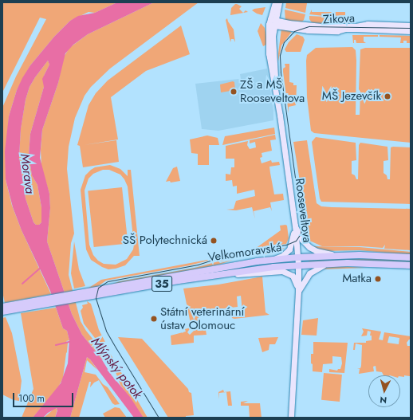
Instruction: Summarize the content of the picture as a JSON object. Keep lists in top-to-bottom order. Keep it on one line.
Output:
{"streets":{"main road":["Velkomoravská","35"],"street":["Zikova","Rooseveltova"]},"crossings":[["Zikova","Rooseveltova"],["Rooseveltova","Velkomoravská"],["Velkomoravská","35"]],"water":["Morava","Mlýnský potok"],"places":["ZŠ a MŠ Rooseveltova","MŠ Jezevčík","SŠ Polytechnická","Matka","Státní veterinární ústav Olomouc"],"scale_bar":"100 m","north":"bottom"}
